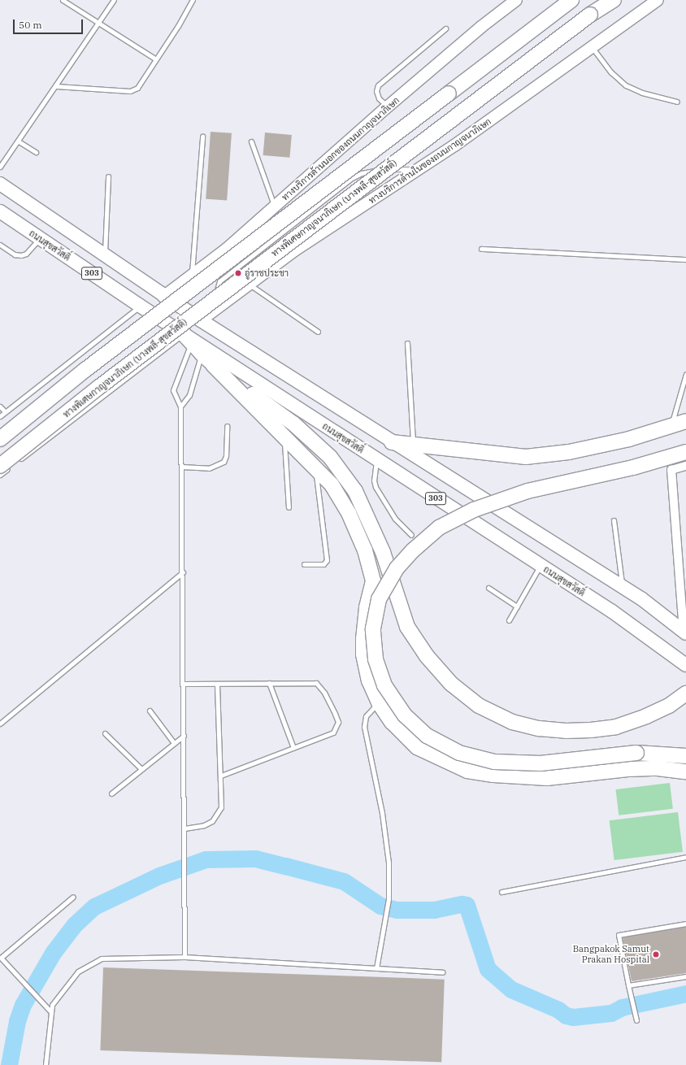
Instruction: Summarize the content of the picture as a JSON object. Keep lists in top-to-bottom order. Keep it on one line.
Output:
{"streets":{"highway":["ทางพิเศษกาญจนาภิเษก (บางพลี-สุขสวัสดิ์)"],"main road":["ทางบริการด้านนอกของถนนกาญจนาภิเษก","ทางบริการด้านในของถนนกาญจนาภิเษก","ถนนสุขสวัสดิ์","303"]},"crossings":[["ทางบริการด้านนอกของถนนกาญจนาภิเษก","303"],["ทางบริการด้านในของถนนกาญจนาภิเษก","303"]],"places":["อู่ราชประชา","Bangpakok Samut Prakan Hospital"],"scale_bar":"50 m"}
